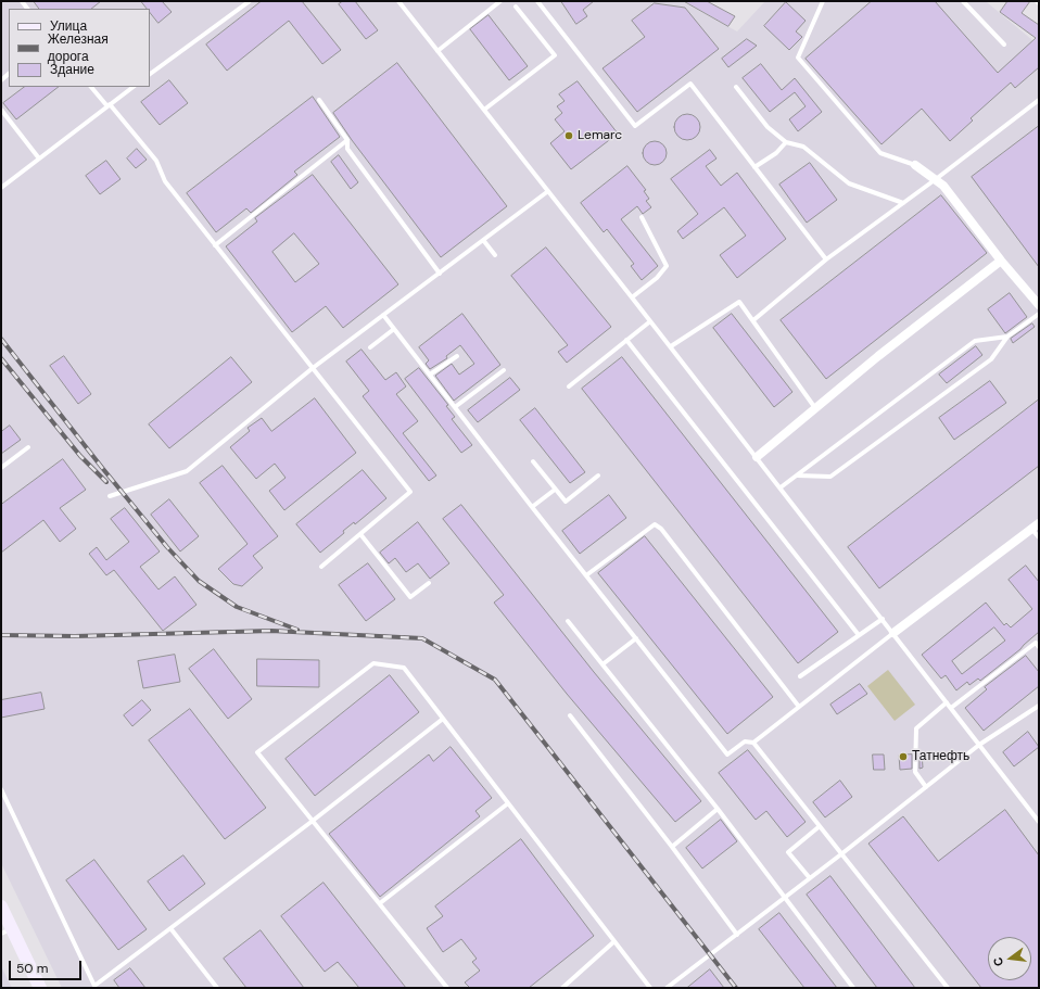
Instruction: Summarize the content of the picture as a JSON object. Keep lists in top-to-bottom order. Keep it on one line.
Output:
{"places":["Lemarc","Татнефть"],"legend":["Улица","Железная дорога","Здание"],"scale_bar":"50 m","north":"left"}
